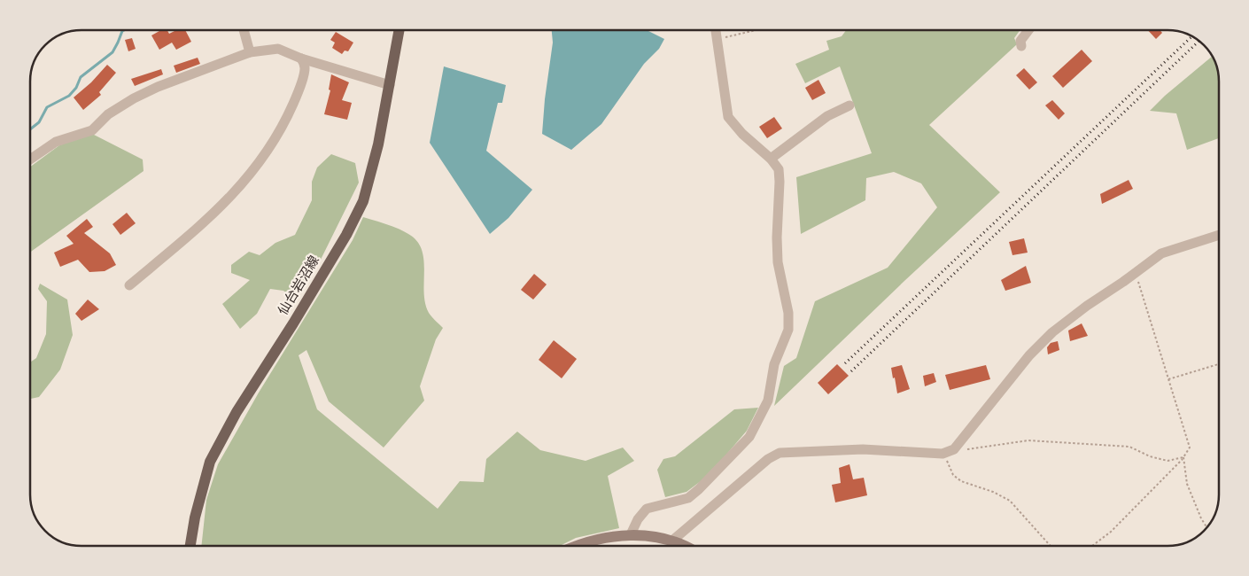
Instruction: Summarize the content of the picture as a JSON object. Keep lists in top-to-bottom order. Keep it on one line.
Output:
{"streets":{"main road":["仙台岩沼線"]}}
